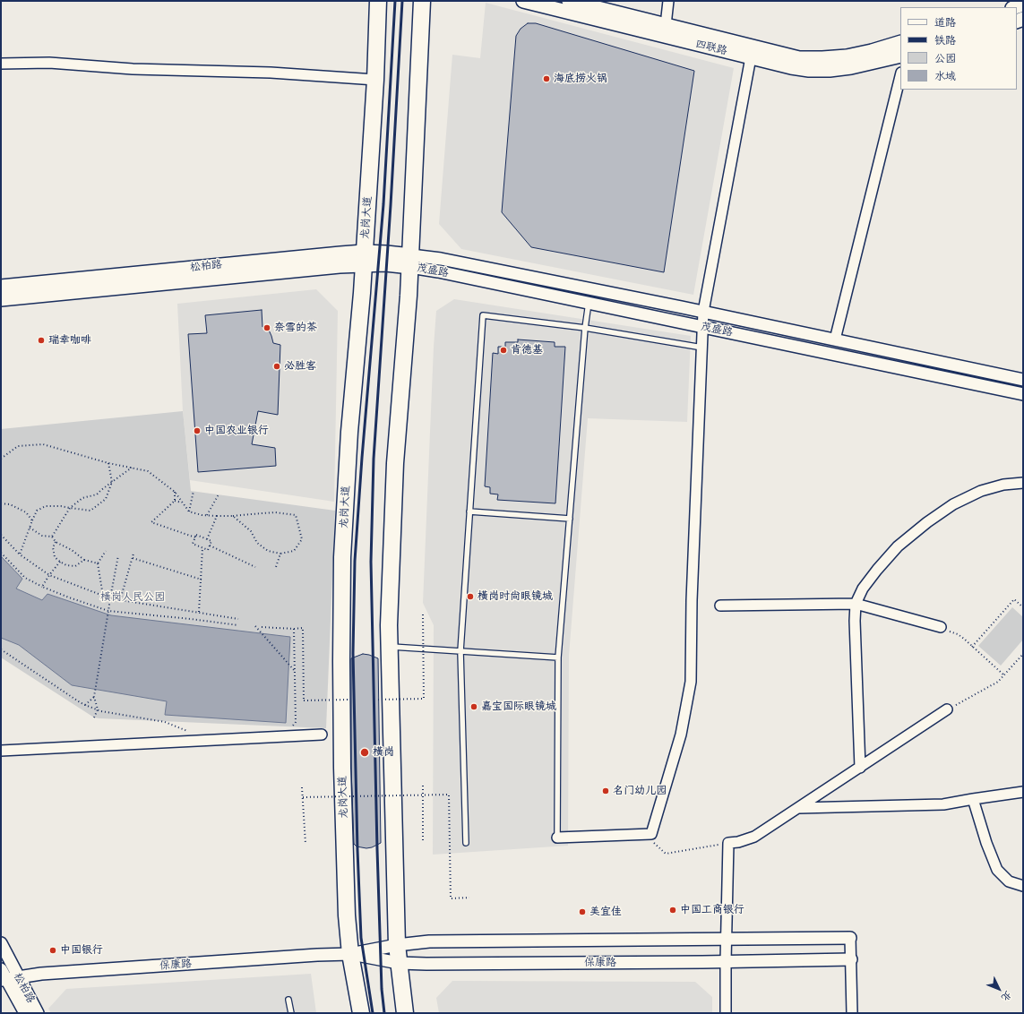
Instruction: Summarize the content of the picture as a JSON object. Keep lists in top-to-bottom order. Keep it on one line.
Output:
{"streets":{"highway":["龙岗大道"],"main road":["四联路","松柏路"],"street":["茂盛路","保康路"]},"crossings":[["龙岗大道","松柏路"],["龙岗大道","保康路"],["松柏路","茂盛路"],["松柏路","保康路"]],"parks":["横岗人民公园"],"places":["海底捞火锅","奈雪的茶","瑞幸咖啡","肯德基","必胜客","中国农业银行","横岗时尚眼镜城","嘉宝国际眼镜城","横岗","名门幼儿园","中国工商银行","美宜佳","中国银行"],"legend":["道路","铁路","公园","水域"],"north":"bottom right"}
